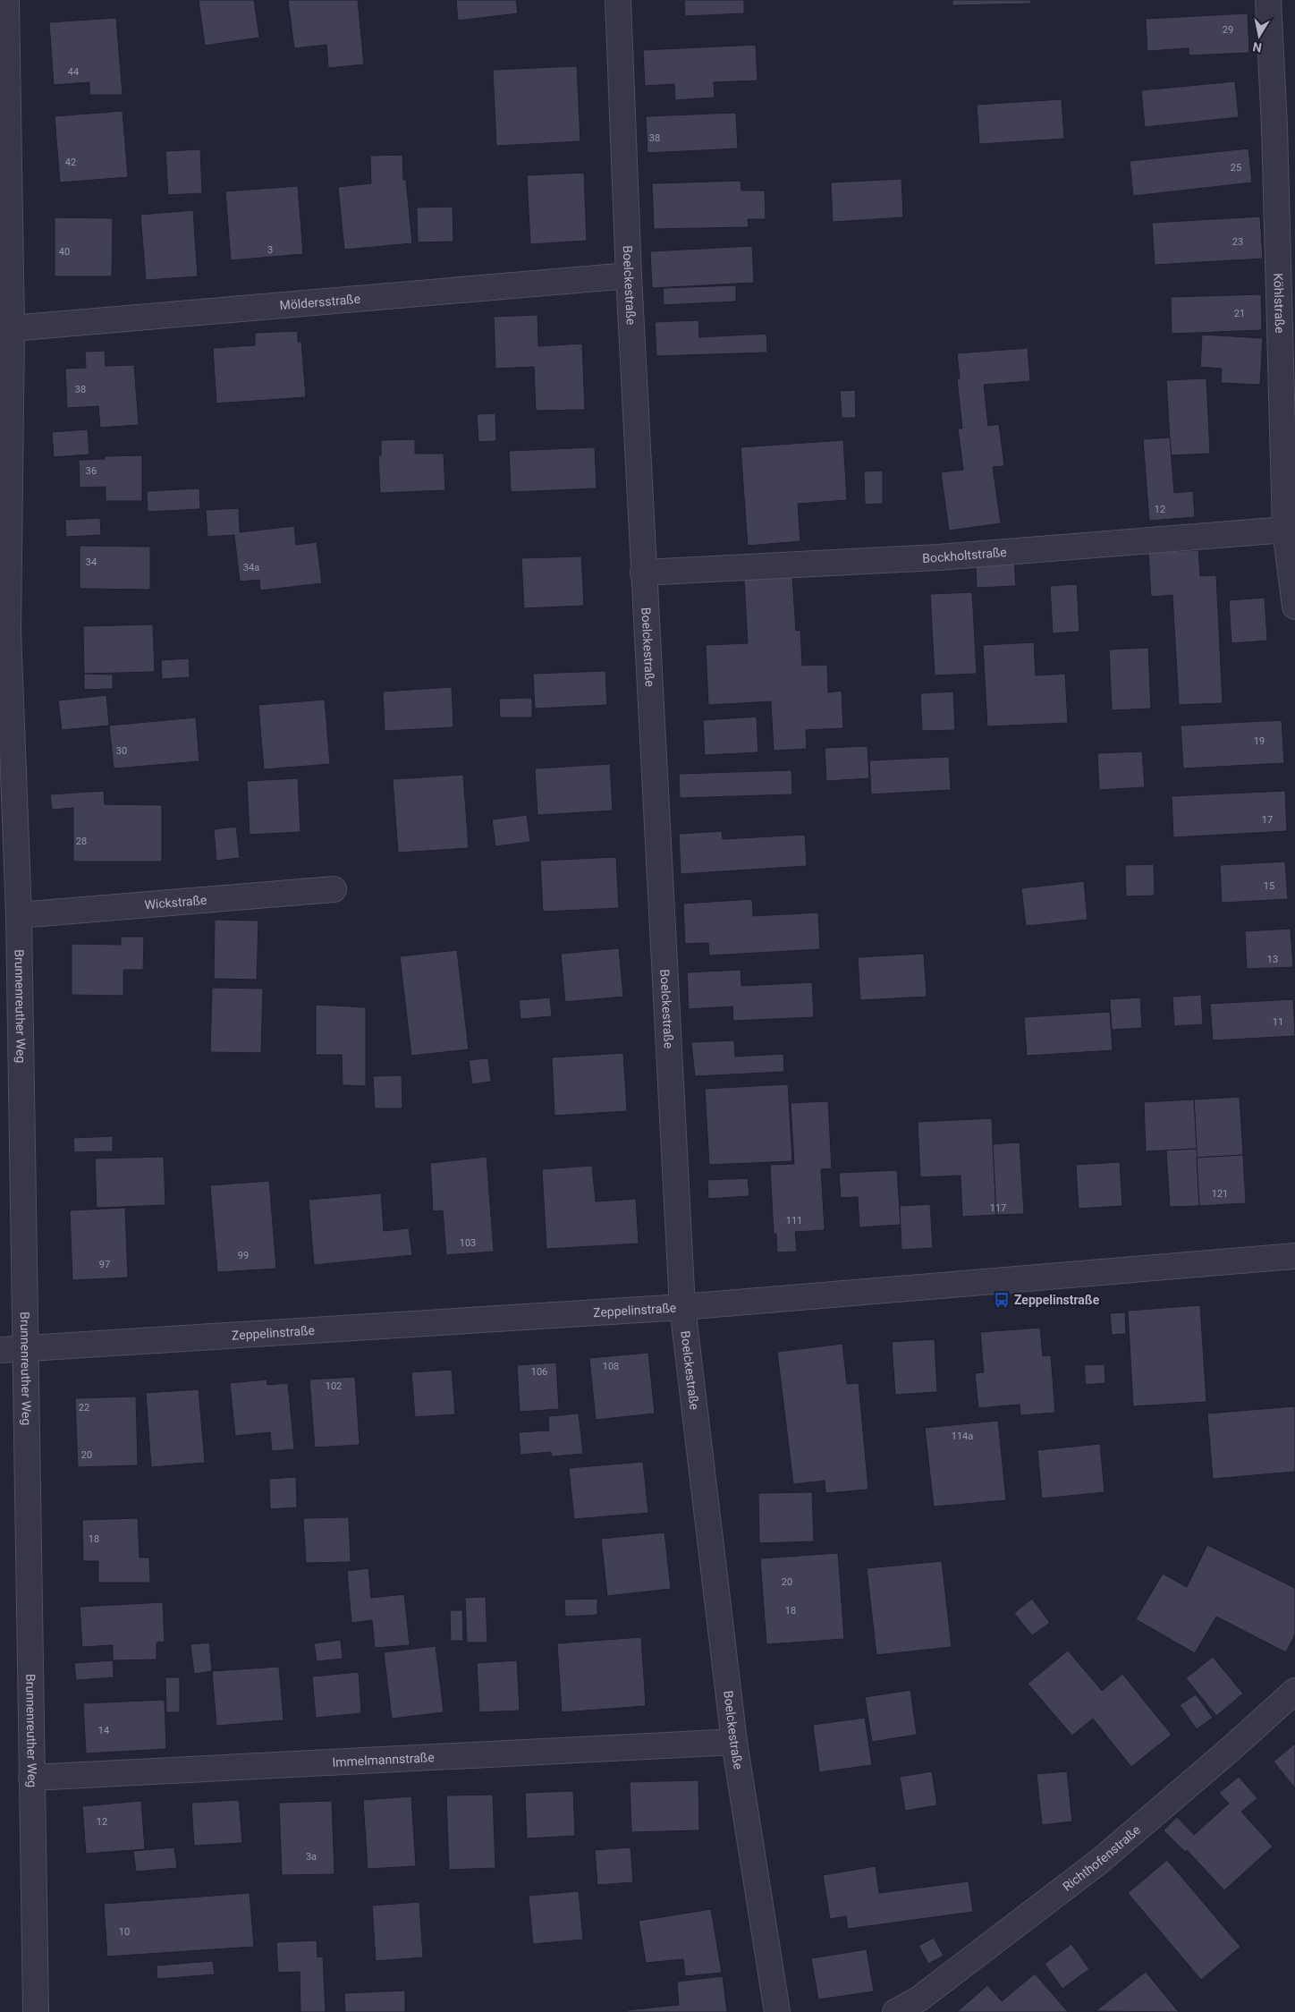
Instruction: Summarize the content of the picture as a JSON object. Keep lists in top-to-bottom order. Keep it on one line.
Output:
{"streets":{"street":["Boelckestraße","Möldersstraße","Köhlstraße","Bockholtstraße","Wickstraße","Brunnenreuther Weg","Zeppelinstraße","Immelmannstraße","Richthofenstraße"]},"crossings":[["Boelckestraße","Möldersstraße"],["Boelckestraße","Bockholtstraße"],["Boelckestraße","Zeppelinstraße"],["Boelckestraße","Immelmannstraße"],["Möldersstraße","Brunnenreuther Weg"],["Köhlstraße","Bockholtstraße"],["Wickstraße","Brunnenreuther Weg"],["Brunnenreuther Weg","Zeppelinstraße"],["Brunnenreuther Weg","Immelmannstraße"]],"places":{"bus stop":["Zeppelinstraße"]},"house_numbers":["29","44","38","42","25","23","3","40","21","38","36","12","34","34a","19","30","17","28","15","13","11","121","117","111","103","99","97","108","106","102","22","114a","20","18","20","18","14","12","3a","10"],"north":"bottom"}
